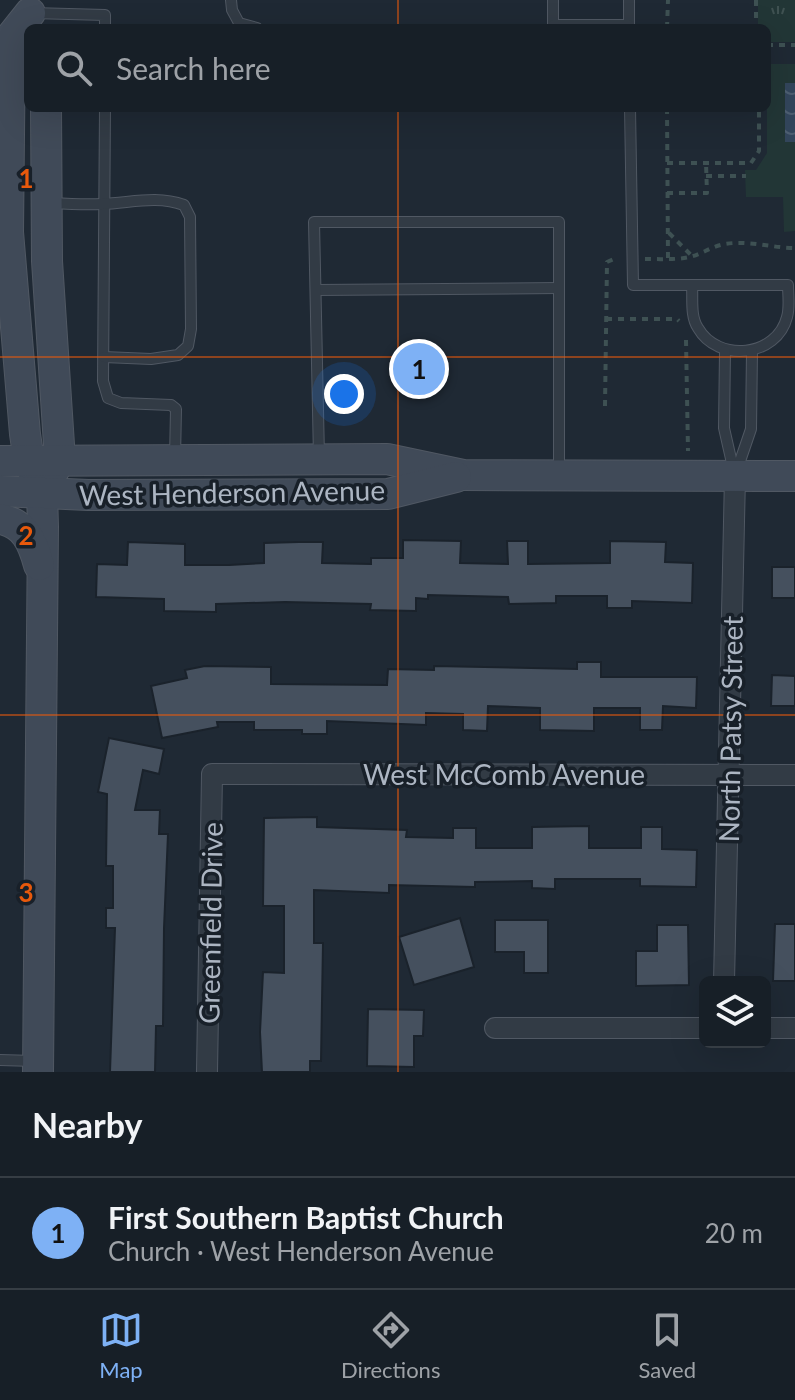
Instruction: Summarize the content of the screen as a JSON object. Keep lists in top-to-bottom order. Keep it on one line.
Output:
{"streets":{"main road":["West Henderson Avenue"],"street":["North Patsy Street","West McComb Avenue","Greenfield Drive"]},"crossings":[["West Henderson Avenue","North Patsy Street"],["North Patsy Street","West McComb Avenue"],["West McComb Avenue","Greenfield Drive"]],"page":{"search":"Search here","pins":"1","heading":"Nearby","list":[{"mark":"1","name":"First Southern Baptist Church","note":"Church · West Henderson Avenue","value":"20 m"}],"nav":["Map","Directions","Saved"]},"grid":{"rows":["1","2","3"]}}
